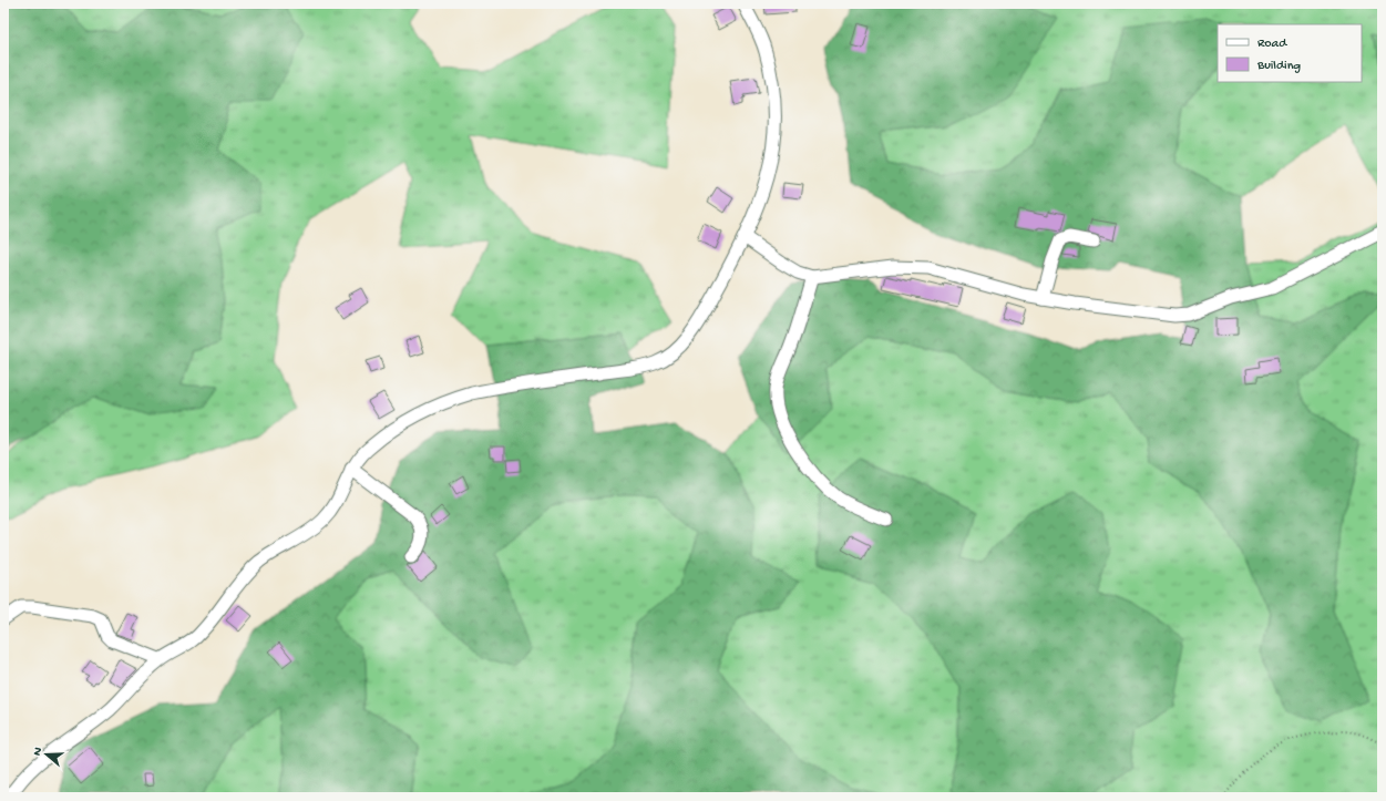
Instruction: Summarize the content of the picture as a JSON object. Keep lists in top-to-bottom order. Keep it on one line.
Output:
{"legend":["Road","Building"],"north":"left"}
